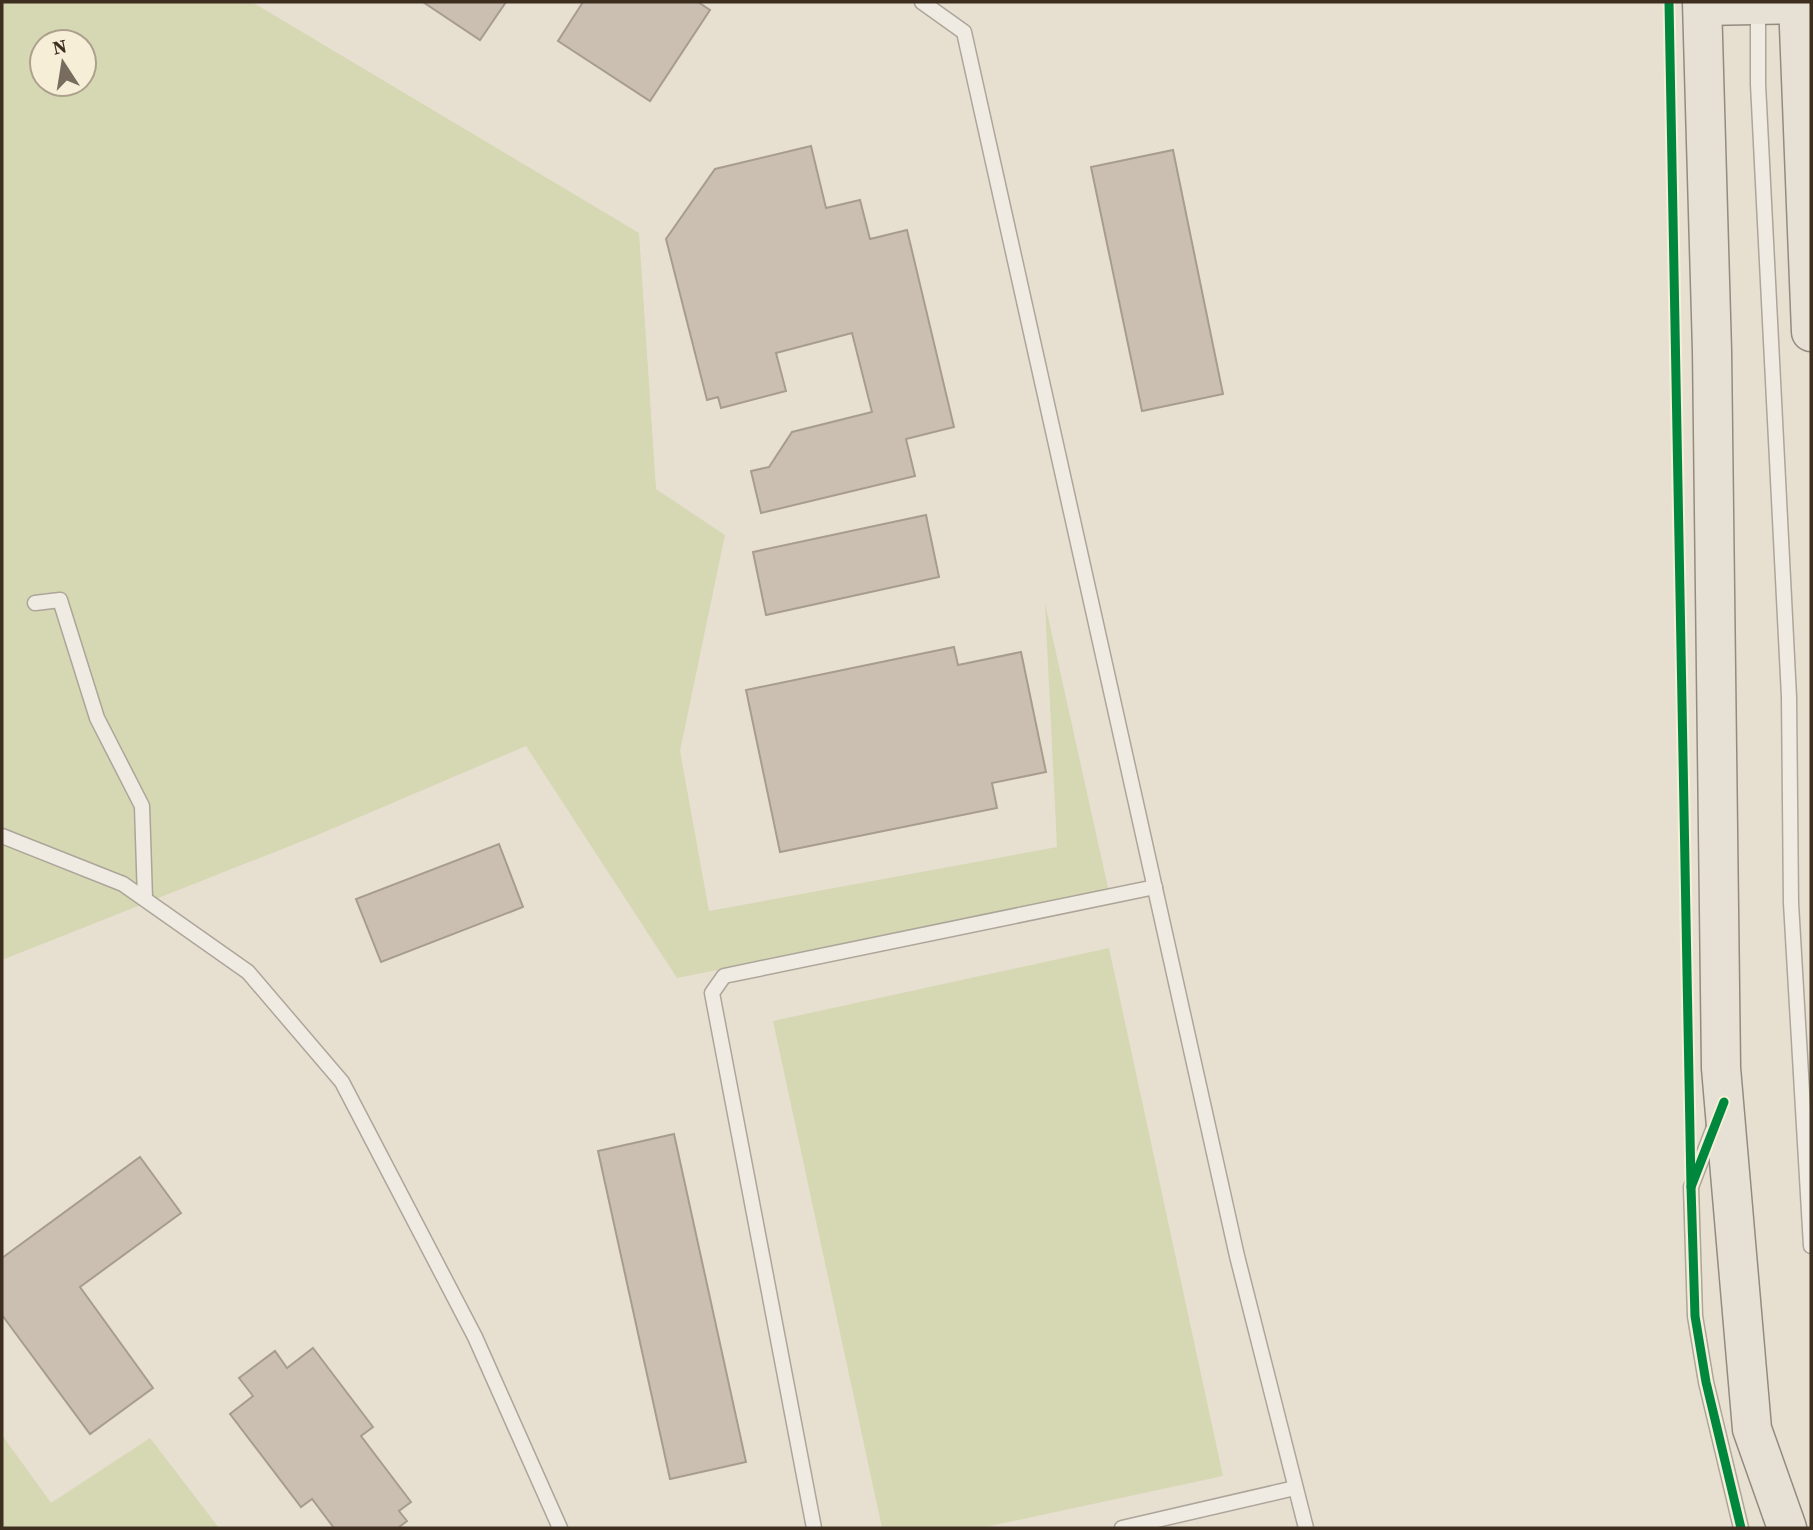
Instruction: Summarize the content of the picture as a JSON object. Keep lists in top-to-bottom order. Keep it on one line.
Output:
{"north":"top"}
